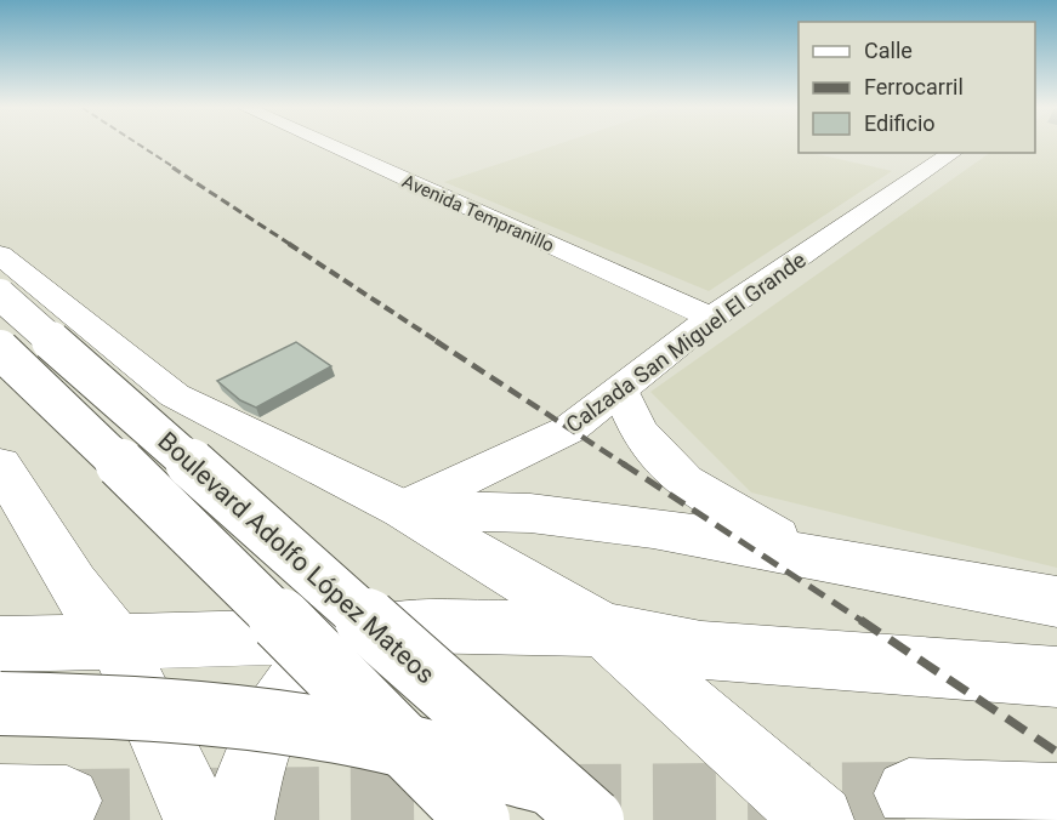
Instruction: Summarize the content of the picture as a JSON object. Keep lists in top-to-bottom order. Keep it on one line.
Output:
{"streets":{"main road":["Avenida Tempranillo","Calzada San Miguel El Grande","Boulevard Adolfo López Mateos"]},"crossings":[["Avenida Tempranillo","Calzada San Miguel El Grande"]],"legend":["Calle","Ferrocarril","Edificio"]}
